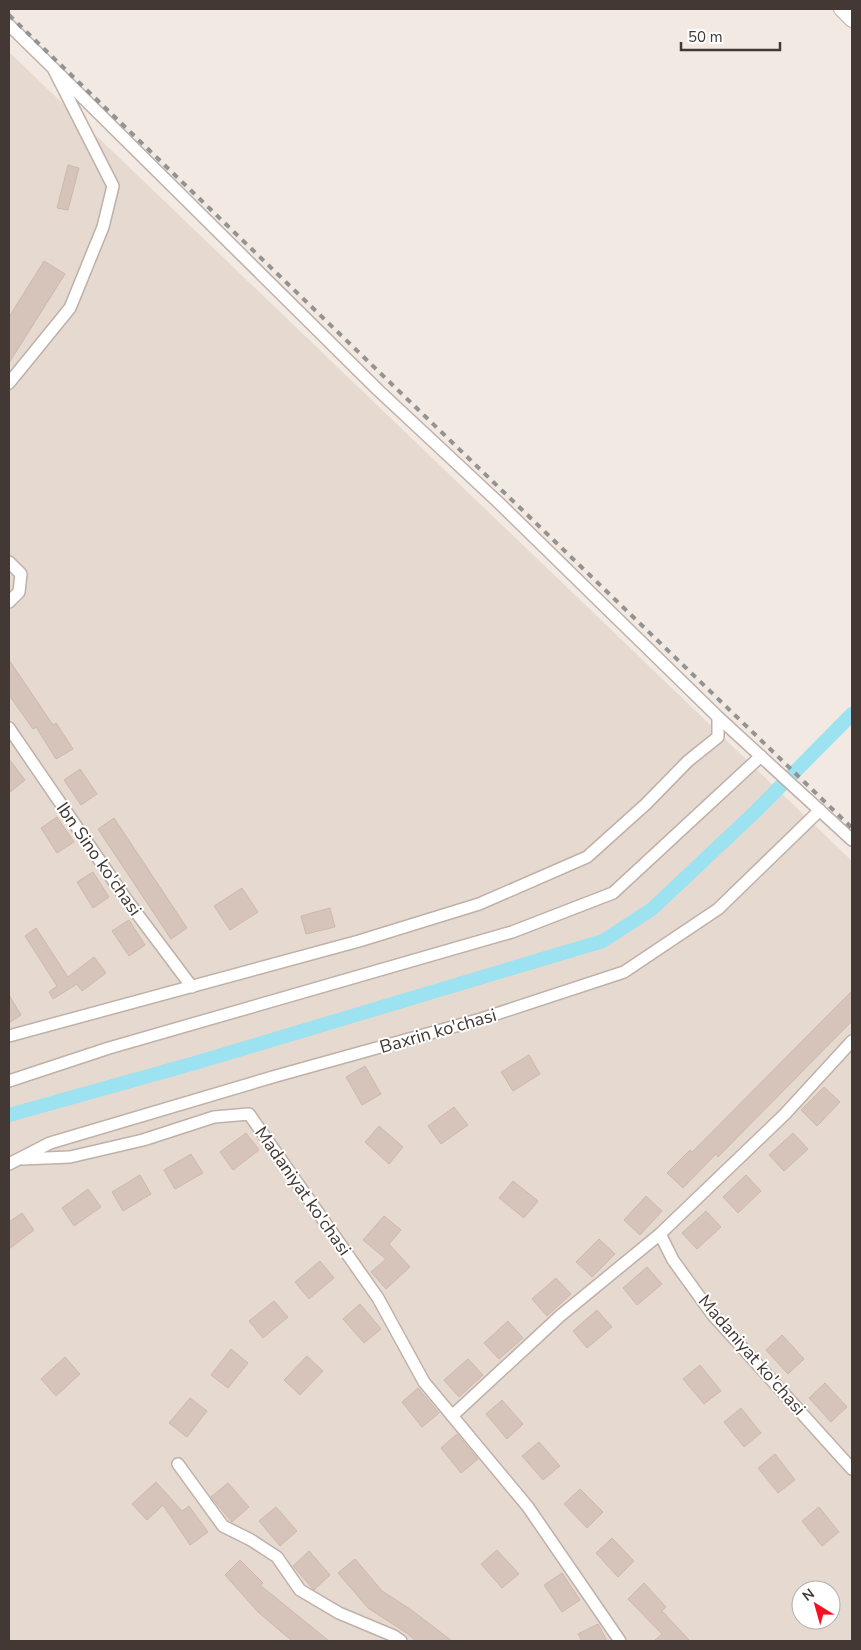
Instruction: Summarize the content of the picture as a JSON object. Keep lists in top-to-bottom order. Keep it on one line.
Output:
{"streets":{"street":["Ibn Sino ko'chasi","Baxrin ko'chasi","Madaniyat ko'chasi"]},"crossings":[["Baxrin ko'chasi","Madaniyat ko'chasi"]],"scale_bar":"50 m","north":"top left"}
